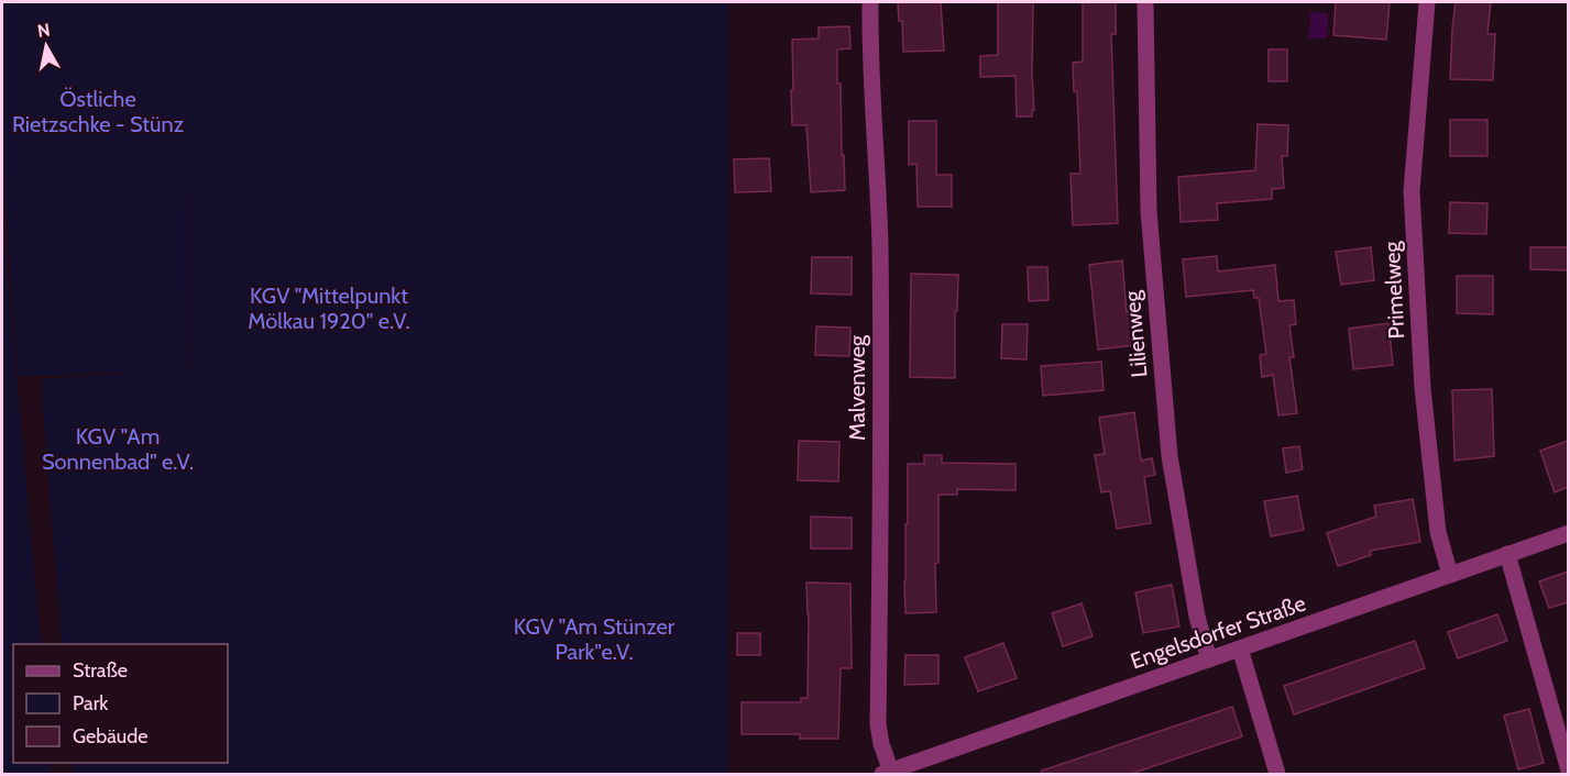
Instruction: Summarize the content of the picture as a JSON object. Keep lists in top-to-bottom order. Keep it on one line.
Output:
{"streets":{"street":["Primelweg","Lilienweg","Malvenweg","Engelsdorfer Straße"]},"crossings":[["Primelweg","Engelsdorfer Straße"],["Lilienweg","Engelsdorfer Straße"],["Malvenweg","Engelsdorfer Straße"]],"parks":["Östliche Rietzschke - Stünz","KGV \"Mittelpunkt Mölkau 1920\" e.V.","KGV \"Am Sonnenbad\" e.V.","KGV \"Am Stünzer Park\"e.V."],"legend":["Straße","Park","Gebäude"],"north":"top"}
